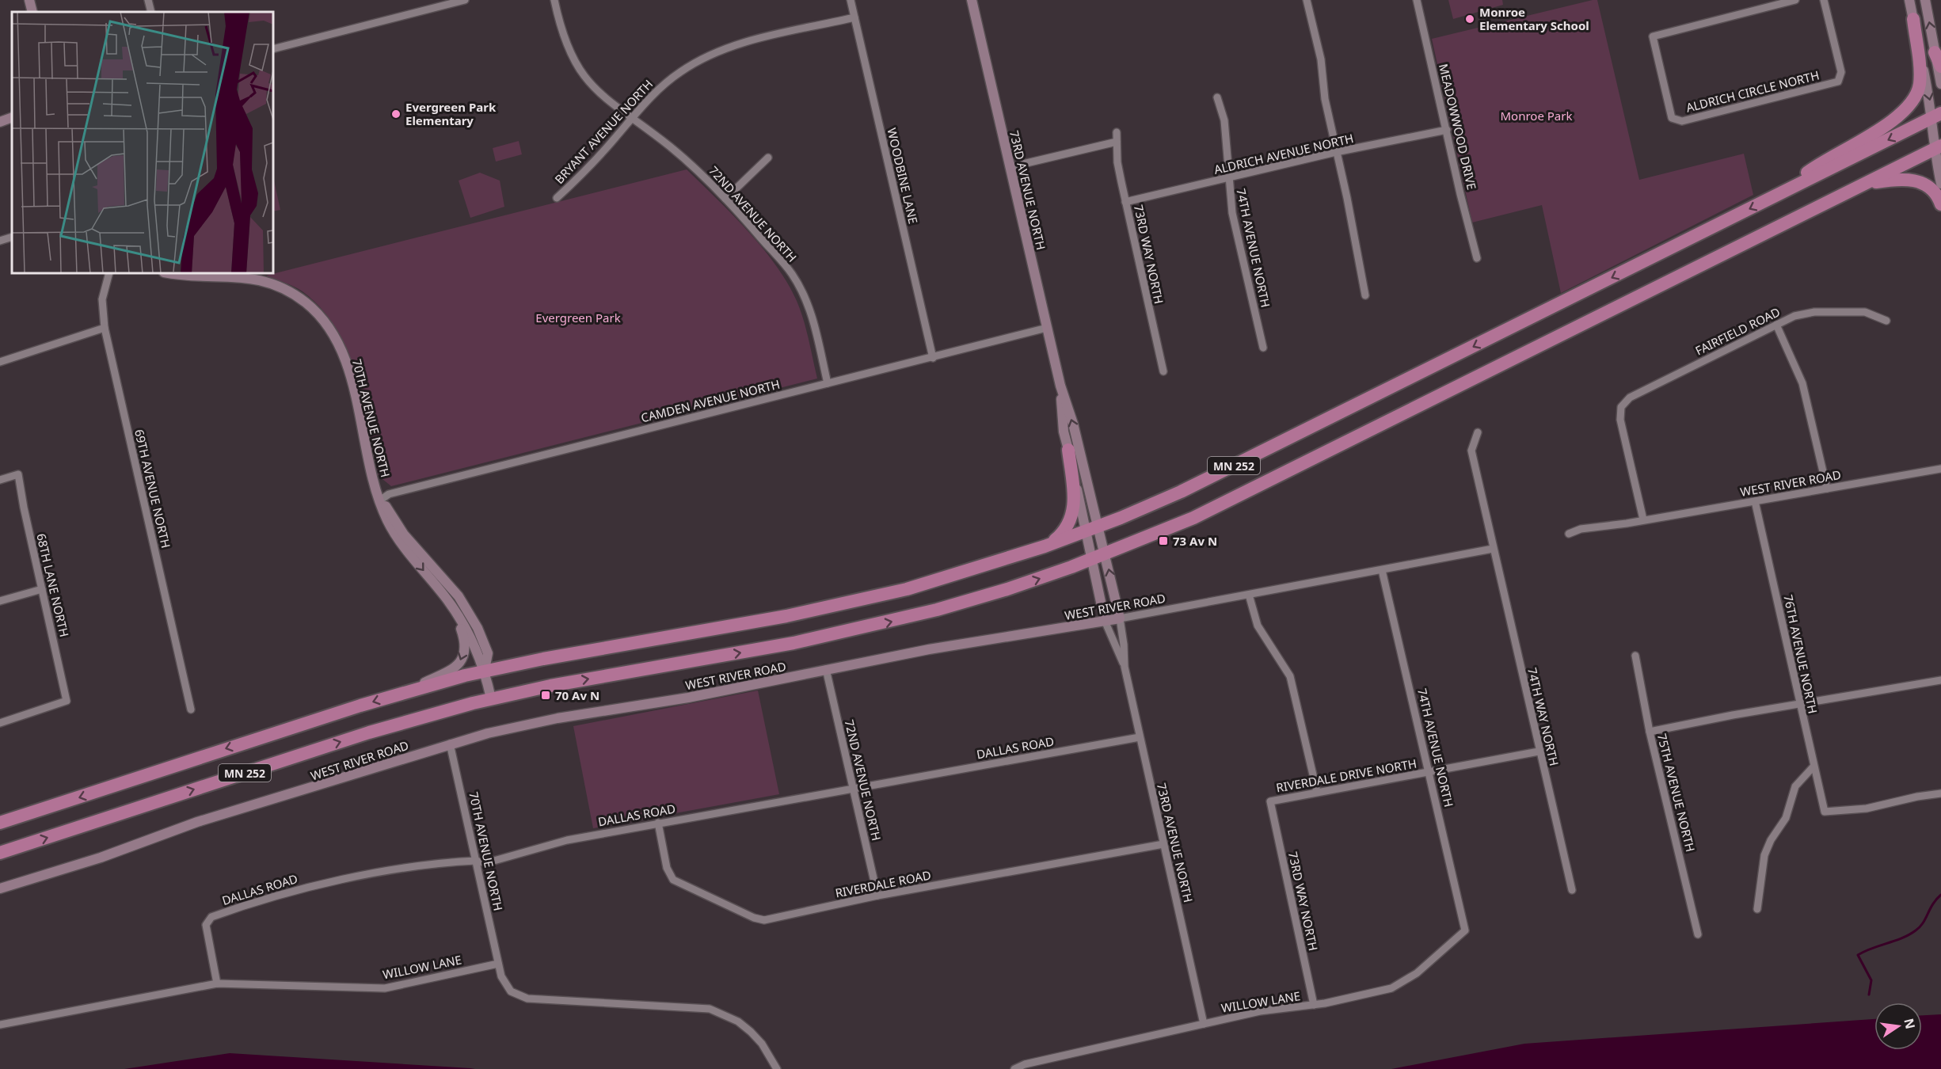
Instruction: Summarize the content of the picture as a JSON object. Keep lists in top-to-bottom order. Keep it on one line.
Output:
{"streets":{"highway":["MN 252"],"street":["ALDRICH CIRCLE NORTH","MEADOWWOOD DRIVE","BRYANT AVENUE NORTH","ALDRICH AVENUE NORTH","WOODBINE LANE","73RD AVENUE NORTH","72ND AVENUE NORTH","74TH AVENUE NORTH","73RD WAY NORTH","FAIRFIELD ROAD","CAMDEN AVENUE NORTH","70TH AVENUE NORTH","WEST RIVER ROAD","69TH AVENUE NORTH","68TH LANE NORTH","76TH AVENUE NORTH","74TH WAY NORTH","DALLAS ROAD","RIVERDALE DRIVE NORTH","75TH AVENUE NORTH","RIVERDALE ROAD","WILLOW LANE"]},"crossings":[["MEADOWWOOD DRIVE","ALDRICH AVENUE NORTH"],["BRYANT AVENUE NORTH","WOODBINE LANE"],["BRYANT AVENUE NORTH","72ND AVENUE NORTH"],["ALDRICH AVENUE NORTH","74TH AVENUE NORTH"],["ALDRICH AVENUE NORTH","73RD WAY NORTH"],["WOODBINE LANE","CAMDEN AVENUE NORTH"],["73RD AVENUE NORTH","CAMDEN AVENUE NORTH"],["73RD AVENUE NORTH","MN 252"],["73RD AVENUE NORTH","WEST RIVER ROAD"],["73RD AVENUE NORTH","DALLAS ROAD"],["73RD AVENUE NORTH","RIVERDALE ROAD"],["73RD AVENUE NORTH","WILLOW LANE"],["72ND AVENUE NORTH","CAMDEN AVENUE NORTH"],["72ND AVENUE NORTH","WEST RIVER ROAD"],["72ND AVENUE NORTH","DALLAS ROAD"],["72ND AVENUE NORTH","RIVERDALE ROAD"],["74TH AVENUE NORTH","WEST RIVER ROAD"],["74TH AVENUE NORTH","RIVERDALE DRIVE NORTH"],["74TH AVENUE NORTH","WILLOW LANE"],["73RD WAY NORTH","RIVERDALE DRIVE NORTH"],["73RD WAY NORTH","WILLOW LANE"],["FAIRFIELD ROAD","WEST RIVER ROAD"],["CAMDEN AVENUE NORTH","70TH AVENUE NORTH"],["70TH AVENUE NORTH","MN 252"],["70TH AVENUE NORTH","WEST RIVER ROAD"],["70TH AVENUE NORTH","DALLAS ROAD"],["70TH AVENUE NORTH","WILLOW LANE"],["WEST RIVER ROAD","76TH AVENUE NORTH"],["WEST RIVER ROAD","74TH WAY NORTH"],["74TH WAY NORTH","RIVERDALE DRIVE NORTH"],["DALLAS ROAD","RIVERDALE ROAD"],["DALLAS ROAD","WILLOW LANE"]],"parks":["Monroe Park","Evergreen Park"],"places":{"other":["Monroe Elementary School","Evergreen Park Elementary"],"transit":["73 Av N","70 Av N"]},"north":"right"}
